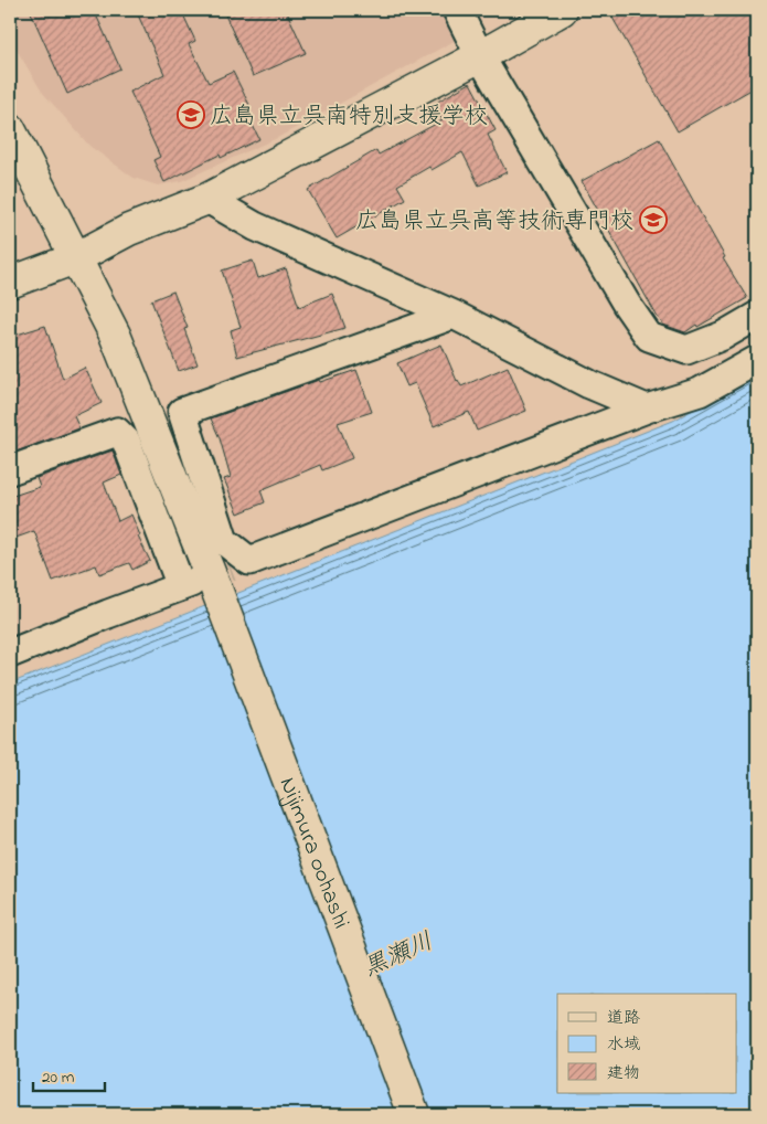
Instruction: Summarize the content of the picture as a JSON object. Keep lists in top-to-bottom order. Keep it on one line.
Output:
{"streets":{"street":["Nijimura oohashi"]},"water":["黒瀬川"],"places":{"school or university":["広島県立呉南特別支援学校","広島県立呉高等技術専門校"]},"legend":["道路","水域","建物"],"scale_bar":"20 m"}
